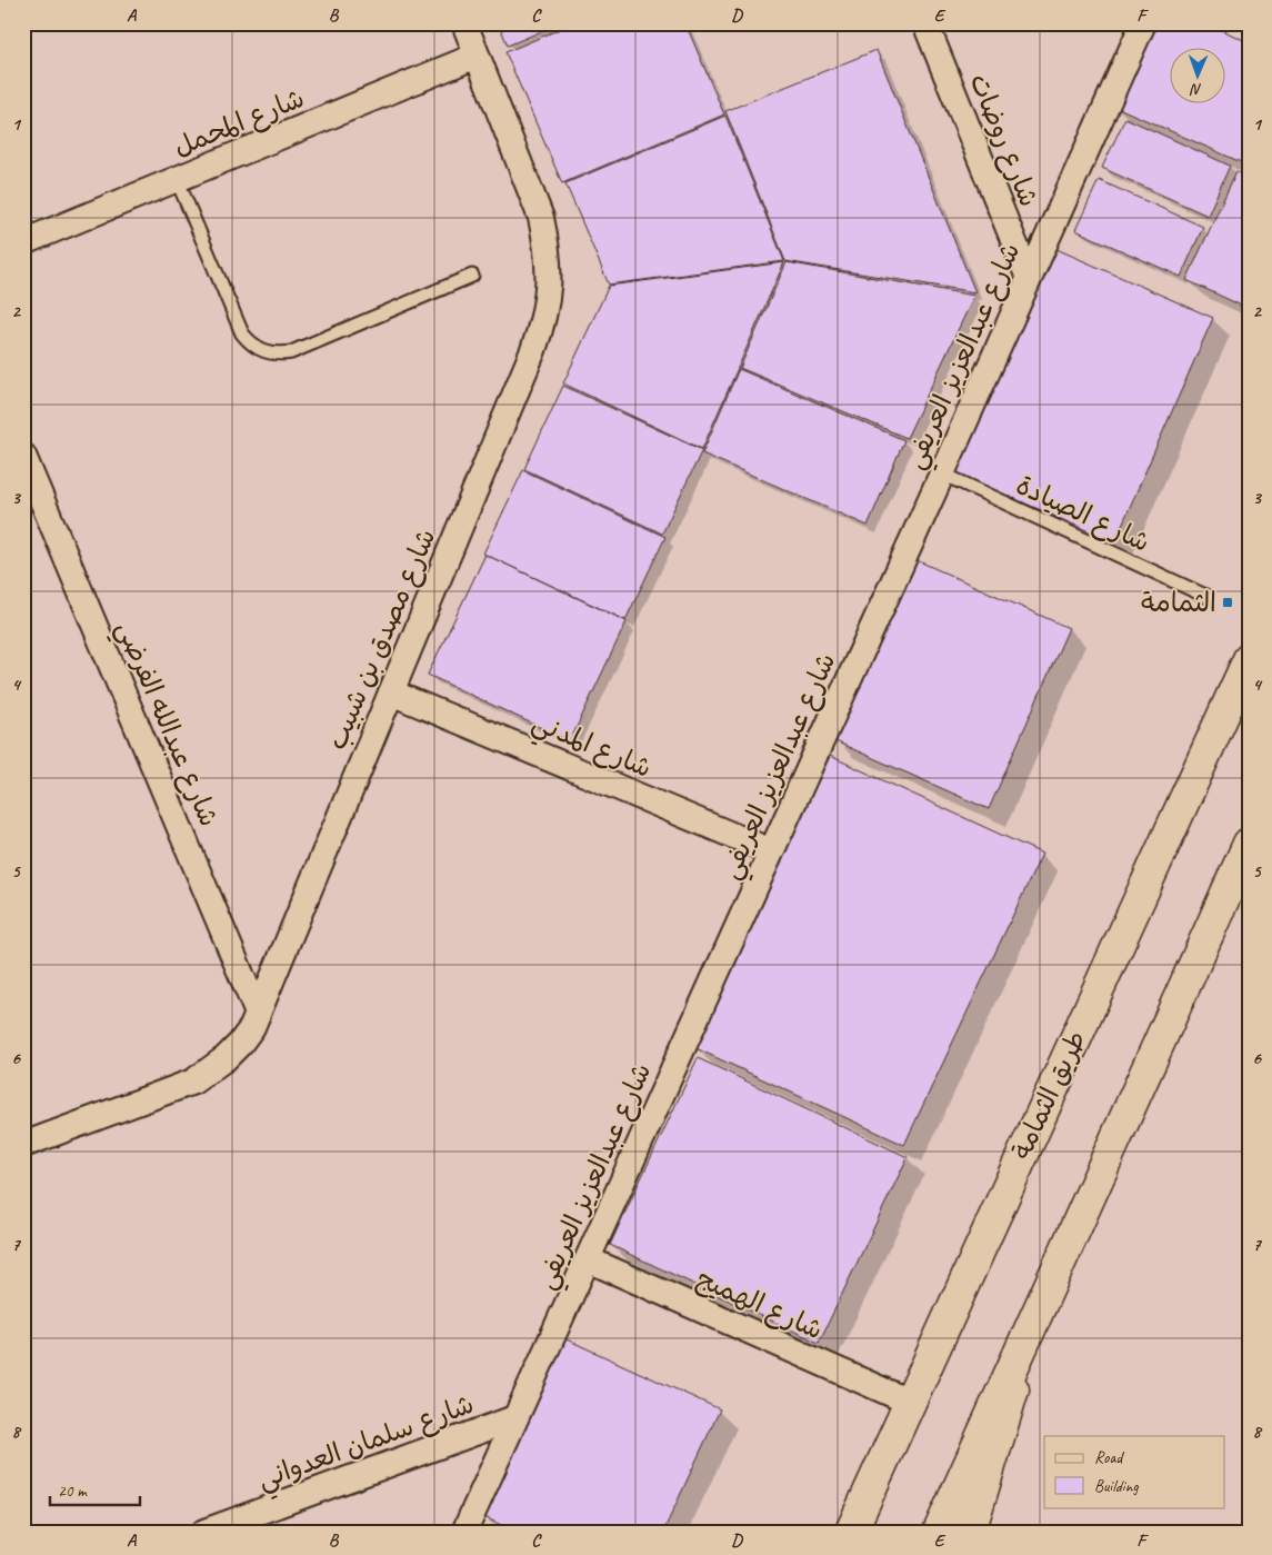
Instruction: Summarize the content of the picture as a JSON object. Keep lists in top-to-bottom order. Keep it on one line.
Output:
{"streets":{"main road":["طريق الثمامة"],"street":["شارع المحمل","شارع روضات","شارع عبدالعزيز العريفي","شارع مصدق بن شبيب","شارع عبدالله الفرضي","شارع المدني","شارع الهميج","شارع سلمان العدواني"],"lane":["شارع الصيادة"]},"crossings":[["شارع المحمل","شارع مصدق بن شبيب"],["شارع روضات","شارع عبدالعزيز العريفي"],["شارع عبدالعزيز العريفي","شارع الصيادة"],["شارع عبدالعزيز العريفي","شارع المدني"],["شارع عبدالعزيز العريفي","شارع الهميج"],["شارع عبدالعزيز العريفي","شارع سلمان العدواني"],["شارع مصدق بن شبيب","شارع عبدالله الفرضي"],["شارع مصدق بن شبيب","شارع المدني"],["طريق الثمامة","شارع الهميج"]],"places":{"transit":["الثمامة"]},"legend":["Road","Building"],"scale_bar":"20 m","north":"bottom","grid":{"columns":["A","B","C","D","E","F"],"rows":["1","2","3","4","5","6","7","8"]}}
